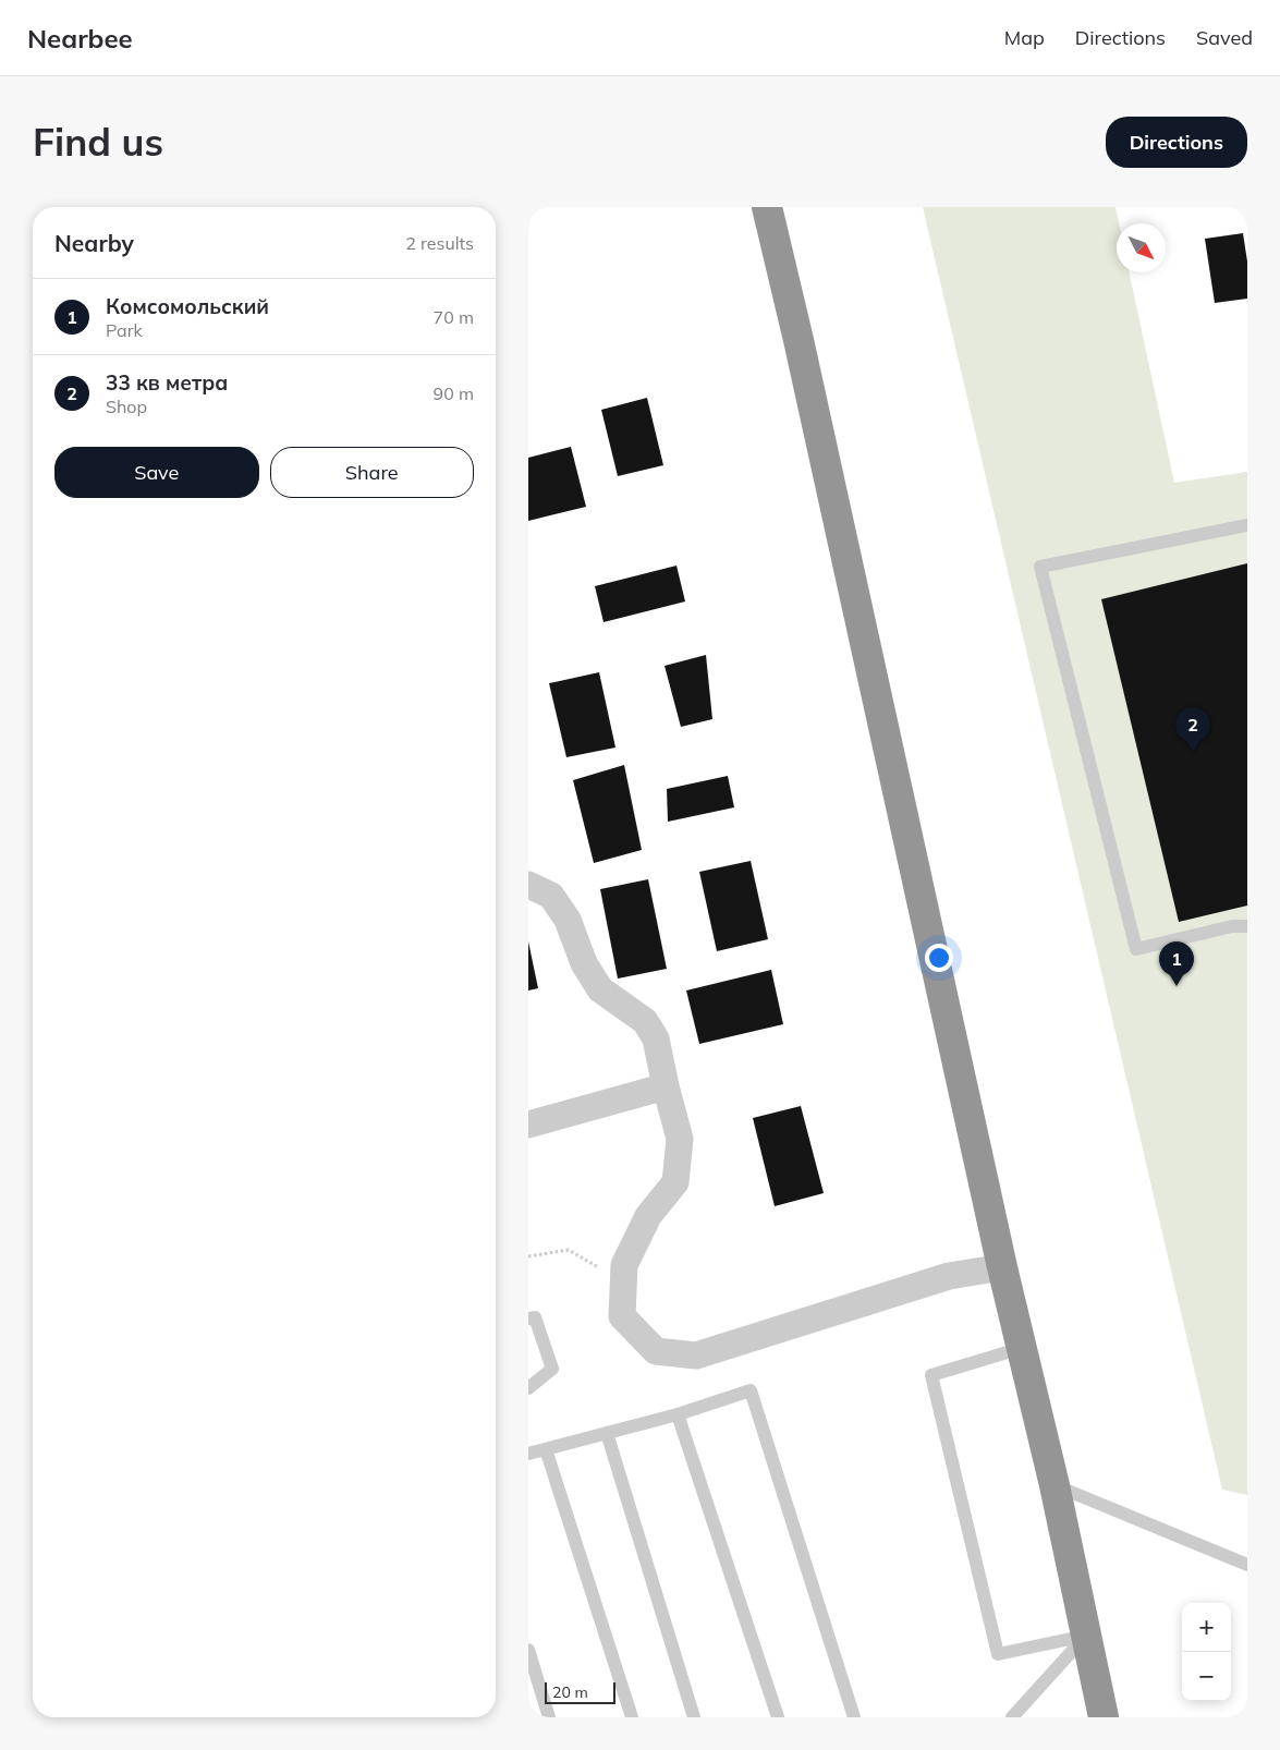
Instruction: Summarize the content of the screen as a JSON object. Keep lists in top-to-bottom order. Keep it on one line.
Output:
{"scale_bar":"20 m","north":"bottom right","page":{"header":"Nearbee","nav":["Map","Directions","Saved"],"buttons":["Directions",["Save","Share"]],"title":"Find us","heading":["Nearby","2 results"],"list":[{"mark":"1","name":"Комсомольский","note":"Park","value":"70 m"},{"mark":"2","name":"33 кв метра","note":"Shop","value":"90 m"}],"pins":["2","1"],"map_buttons":["+","−"],"scale":"20 m"}}
